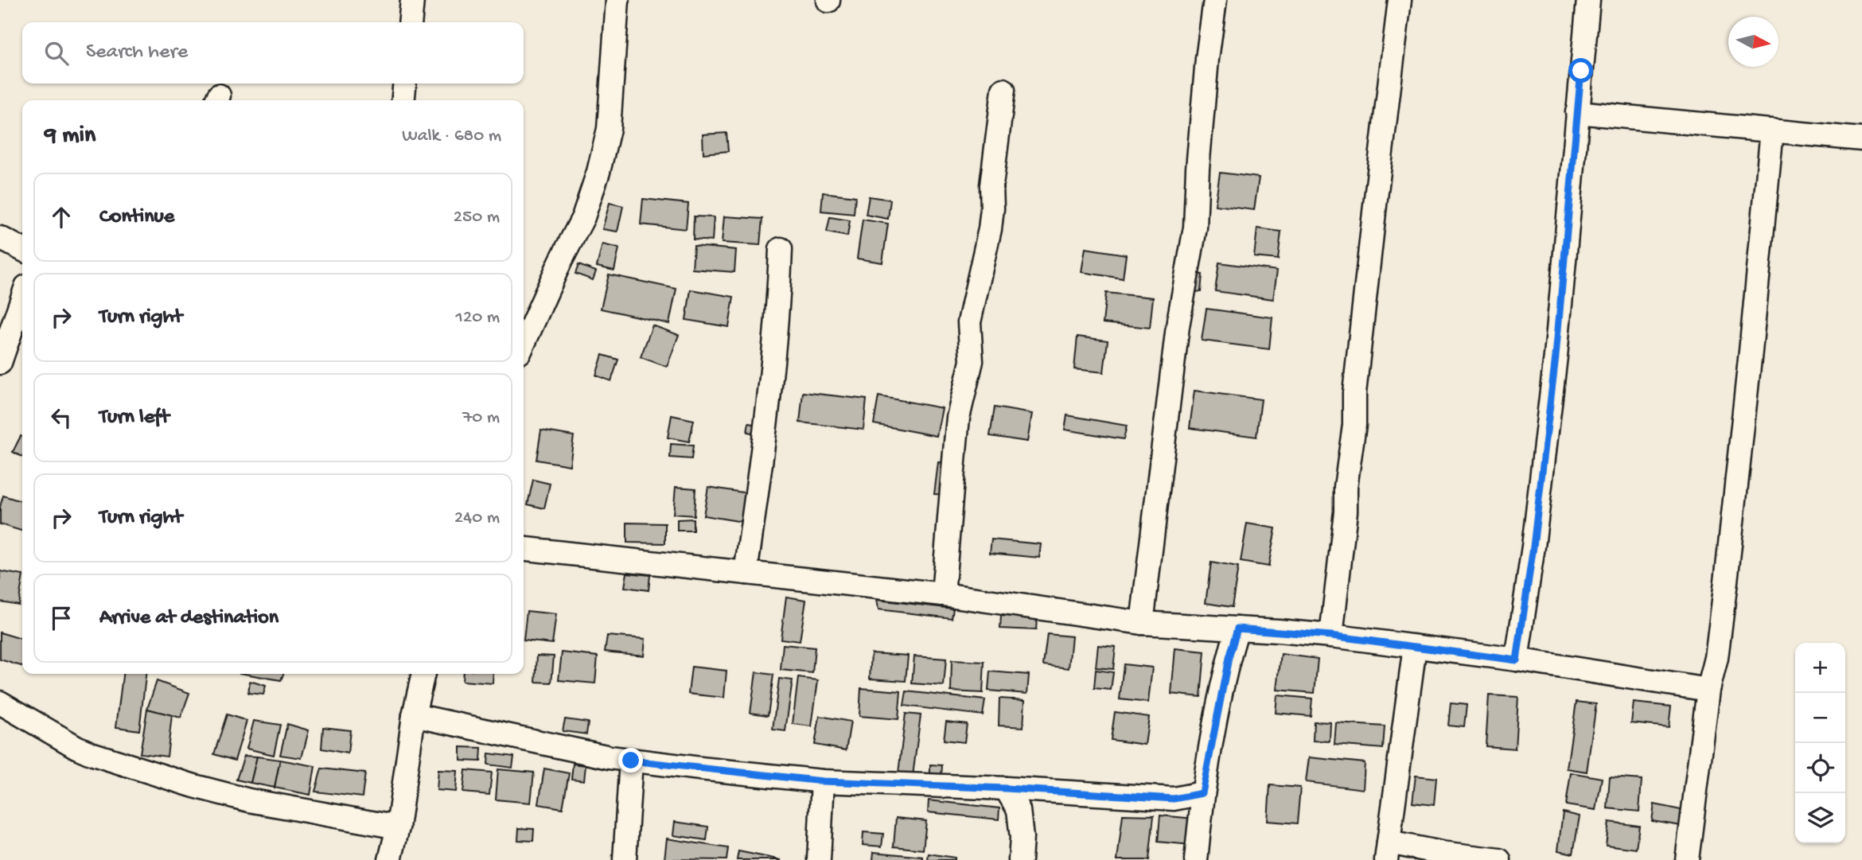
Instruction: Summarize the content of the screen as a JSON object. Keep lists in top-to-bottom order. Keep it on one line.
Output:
{"north":"right","page":{"search":"Search here","heading":["9 min","Walk · 680 m"],"list":[["Continue","250 m"],["Turn right","120 m"],["Turn left","70 m"],["Turn right","240 m"],"Arrive at destination"],"map_buttons":["+","−"]}}
